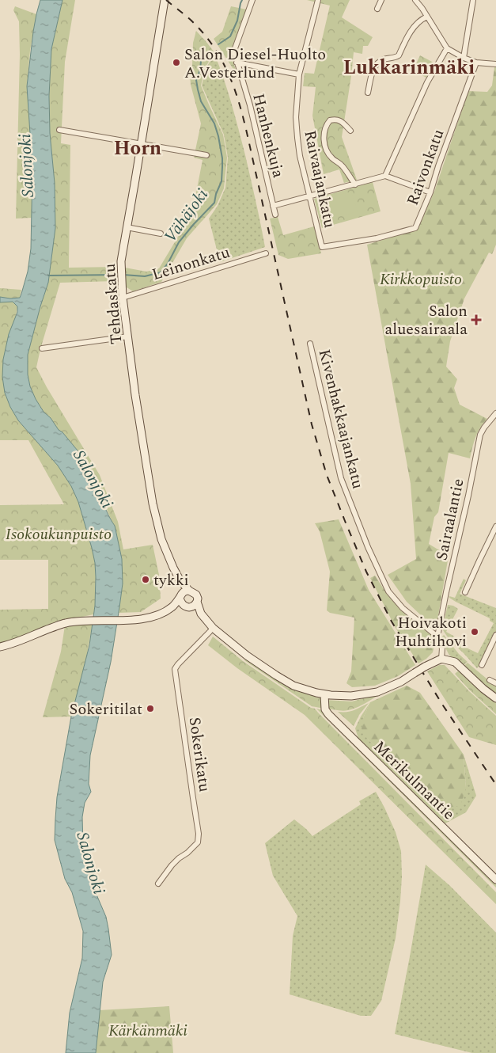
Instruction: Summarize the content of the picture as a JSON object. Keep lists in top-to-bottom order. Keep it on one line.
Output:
{"streets":{"street":["Hanhenkuja","Raivonkatu","Raivaajankatu","Leinonkatu","Tehdaskatu","Kivenhakkaajankatu","Sairaalantie","Sokerikatu","Merikulmantie"]},"crossings":[["Raivonkatu","Raivaajankatu"],["Leinonkatu","Tehdaskatu"],["Kivenhakkaajankatu","Sairaalantie"]],"districts":["Lukkarinmäki","Horn"],"water":["Salonjoki","Vähäjoki"],"parks":["Kirkkopuisto","Isokoukunpuisto","Kärkänmäki"],"places":{"other":["Salon Diesel-Huolto A.Vesterlund","tykki","Hoivakoti Huhtihovi","Sokeritilat"],"health":["Salon aluesairaala"]}}
